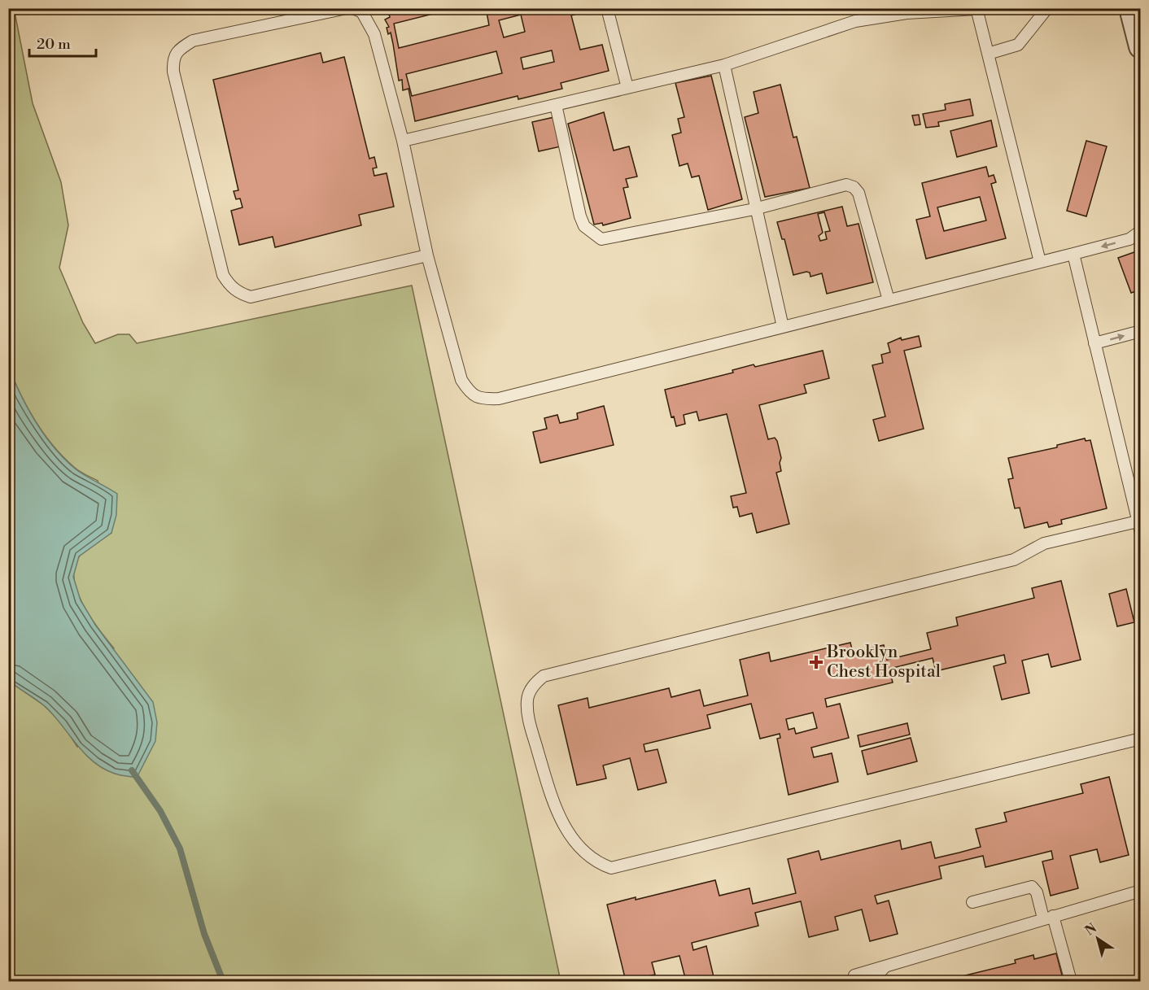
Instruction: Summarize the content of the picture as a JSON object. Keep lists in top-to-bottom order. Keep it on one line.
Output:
{"places":{"health":["Brooklyn Chest Hospital"]},"scale_bar":"20 m","north":"top left"}
